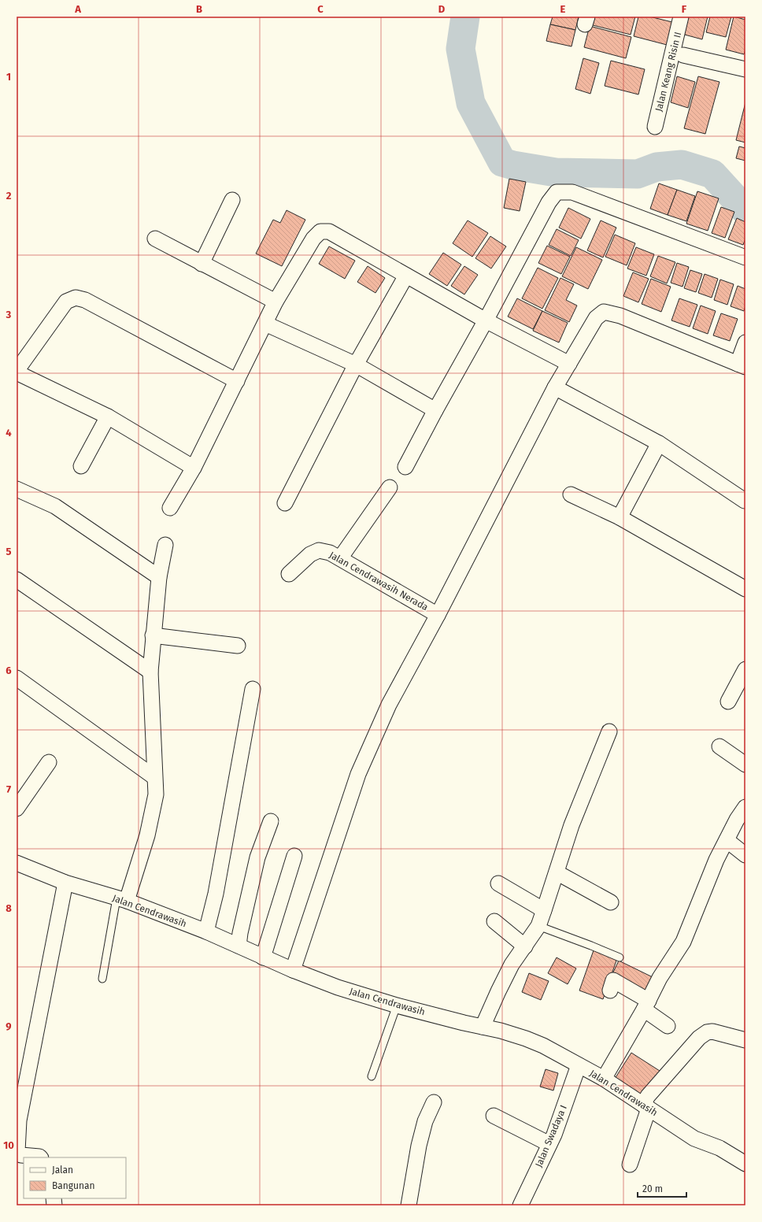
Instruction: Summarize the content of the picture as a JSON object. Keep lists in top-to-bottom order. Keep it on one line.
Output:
{"streets":{"street":["Jalan Keang Risin II","Jalan Cendrawasih Nerada","Jalan Cendrawasih","Jalan Swadaya I"]},"crossings":[["Jalan Cendrawasih","Jalan Swadaya I"]],"legend":["Jalan","Bangunan"],"scale_bar":"20 m","grid":{"columns":["A","B","C","D","E","F"],"rows":["1","2","3","4","5","6","7","8","9","10"]}}
